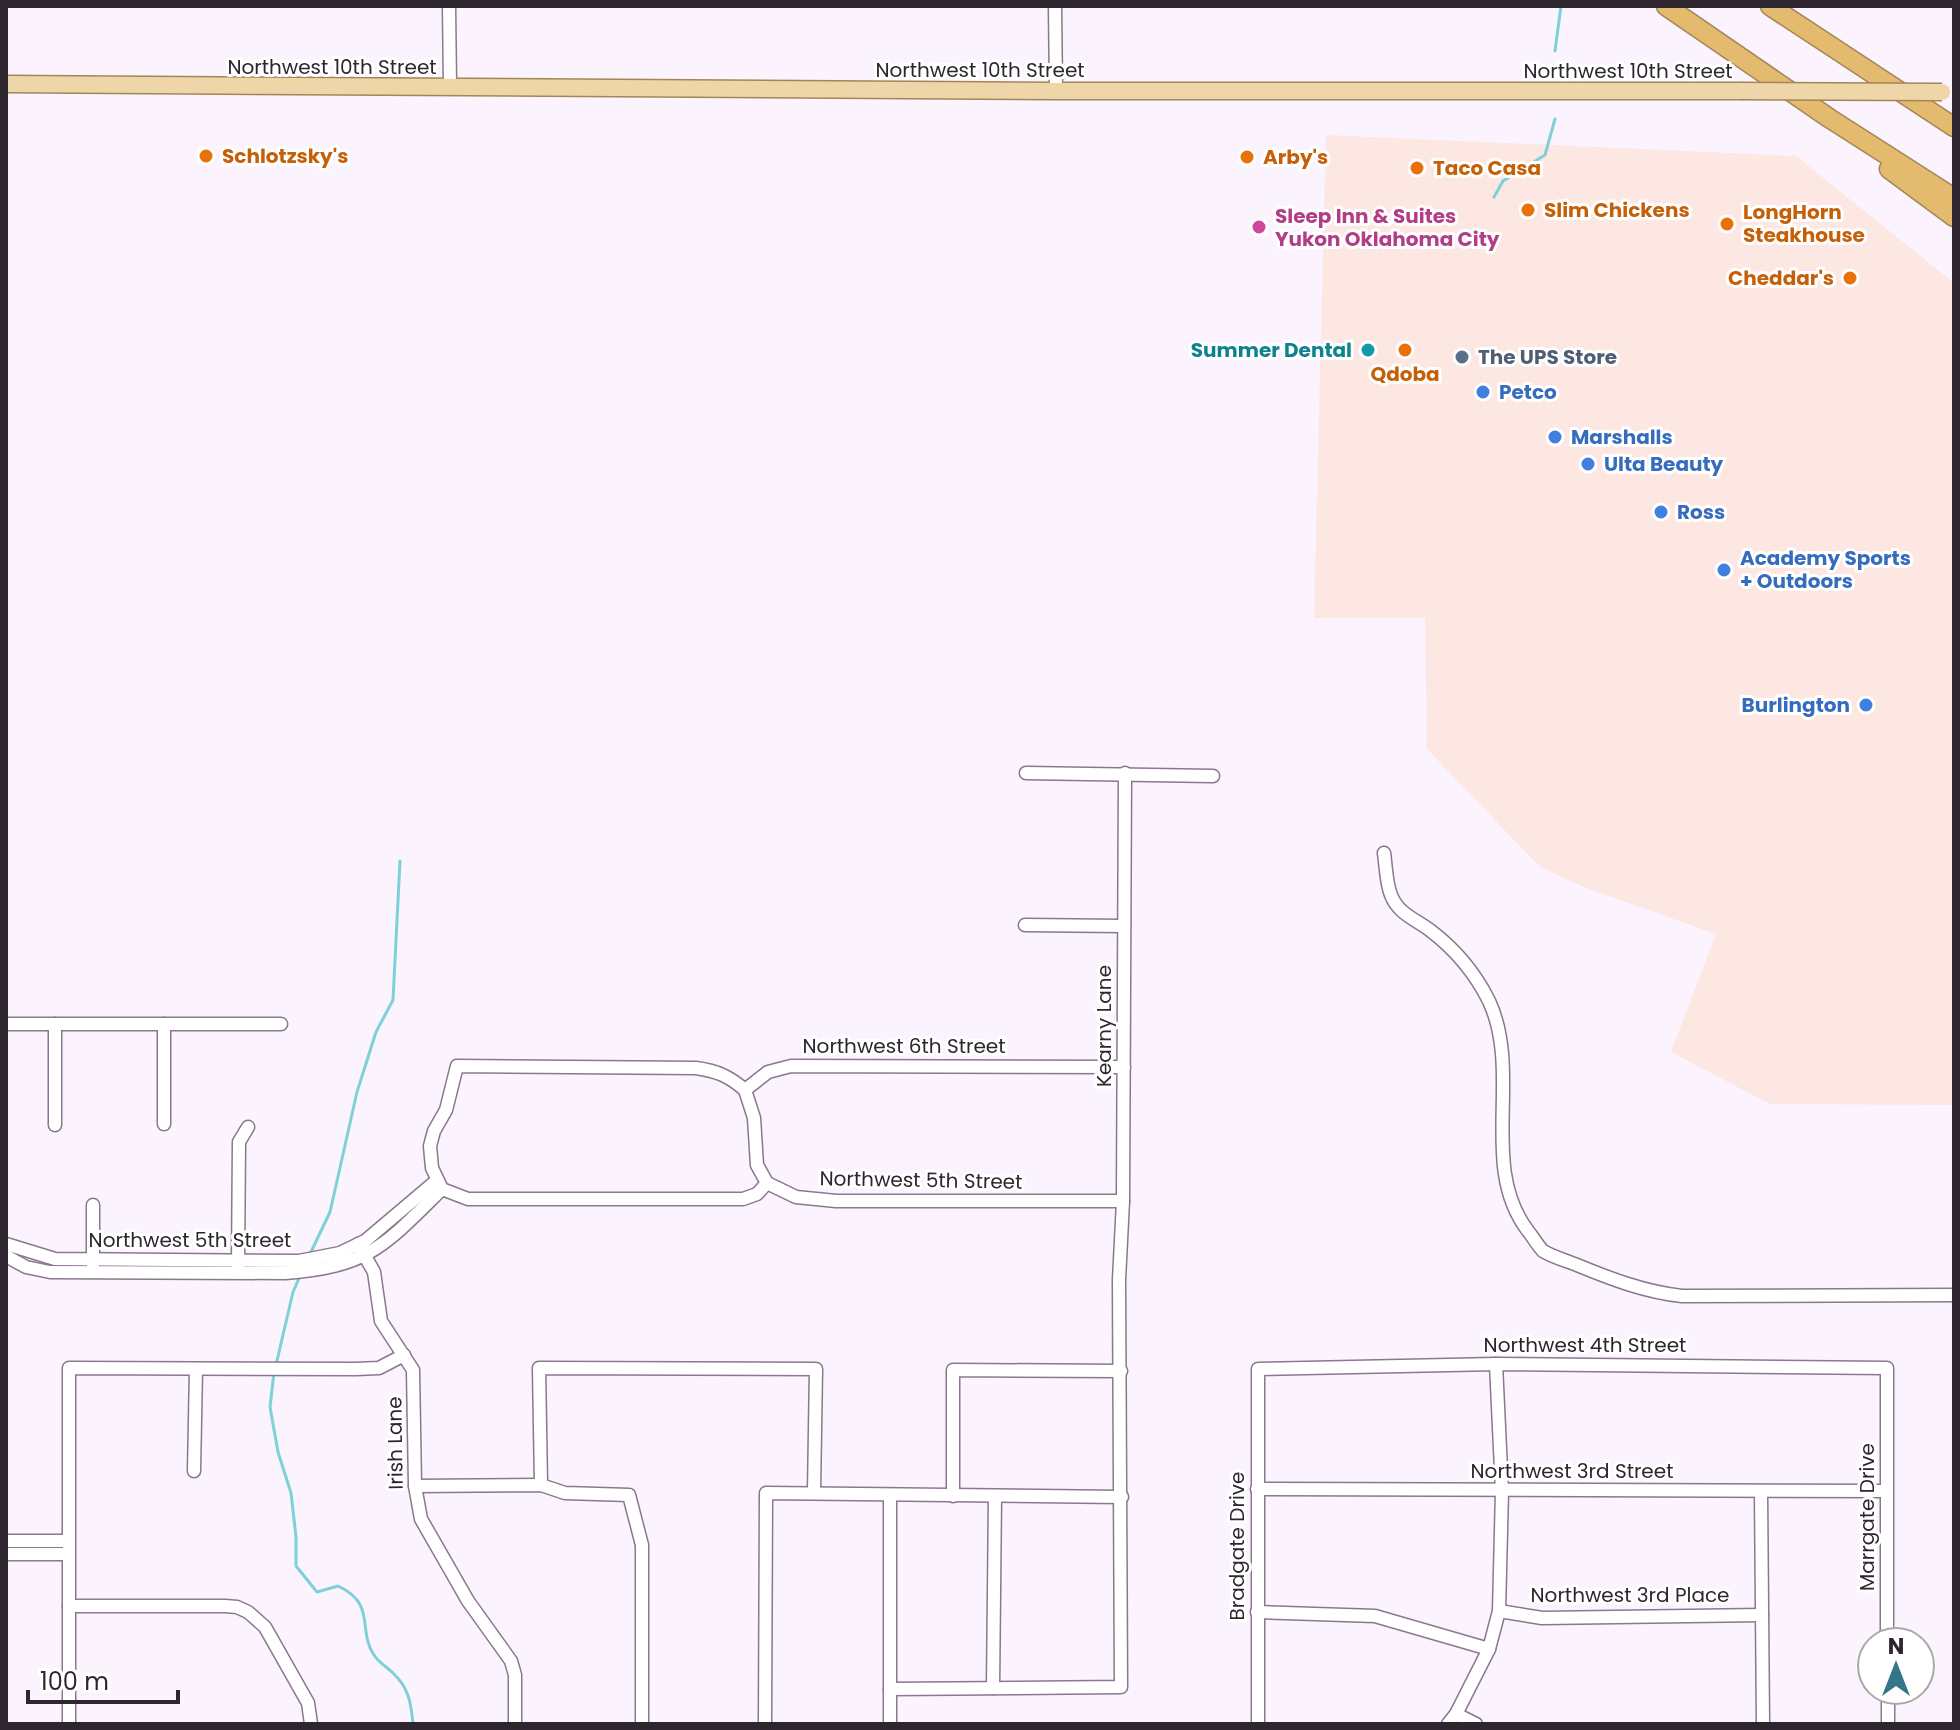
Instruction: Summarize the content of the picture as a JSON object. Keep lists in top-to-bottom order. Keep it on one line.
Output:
{"streets":{"main road":["Northwest 10th Street"],"street":["Kearny Lane","Northwest 6th Street","Northwest 5th Street","Northwest 4th Street","Irish Lane","Northwest 3rd Street","Marrgate Drive","Bradgate Drive","Northwest 3rd Place"]},"crossings":[["Kearny Lane","Northwest 6th Street"],["Kearny Lane","Northwest 5th Street"],["Northwest 5th Street","Irish Lane"],["Northwest 4th Street","Marrgate Drive"],["Northwest 4th Street","Bradgate Drive"],["Northwest 3rd Street","Marrgate Drive"],["Northwest 3rd Street","Bradgate Drive"]],"places":["Schlotzsky's","Arby's","Taco Casa","Slim Chickens","LongHorn Steakhouse","Sleep Inn & Suites Yukon Oklahoma City","Cheddar's","Summer Dental","Qdoba","The UPS Store","Petco","Marshalls","Ulta Beauty","Ross","Academy Sports + Outdoors","Burlington"],"scale_bar":"100 m","north":"top"}
